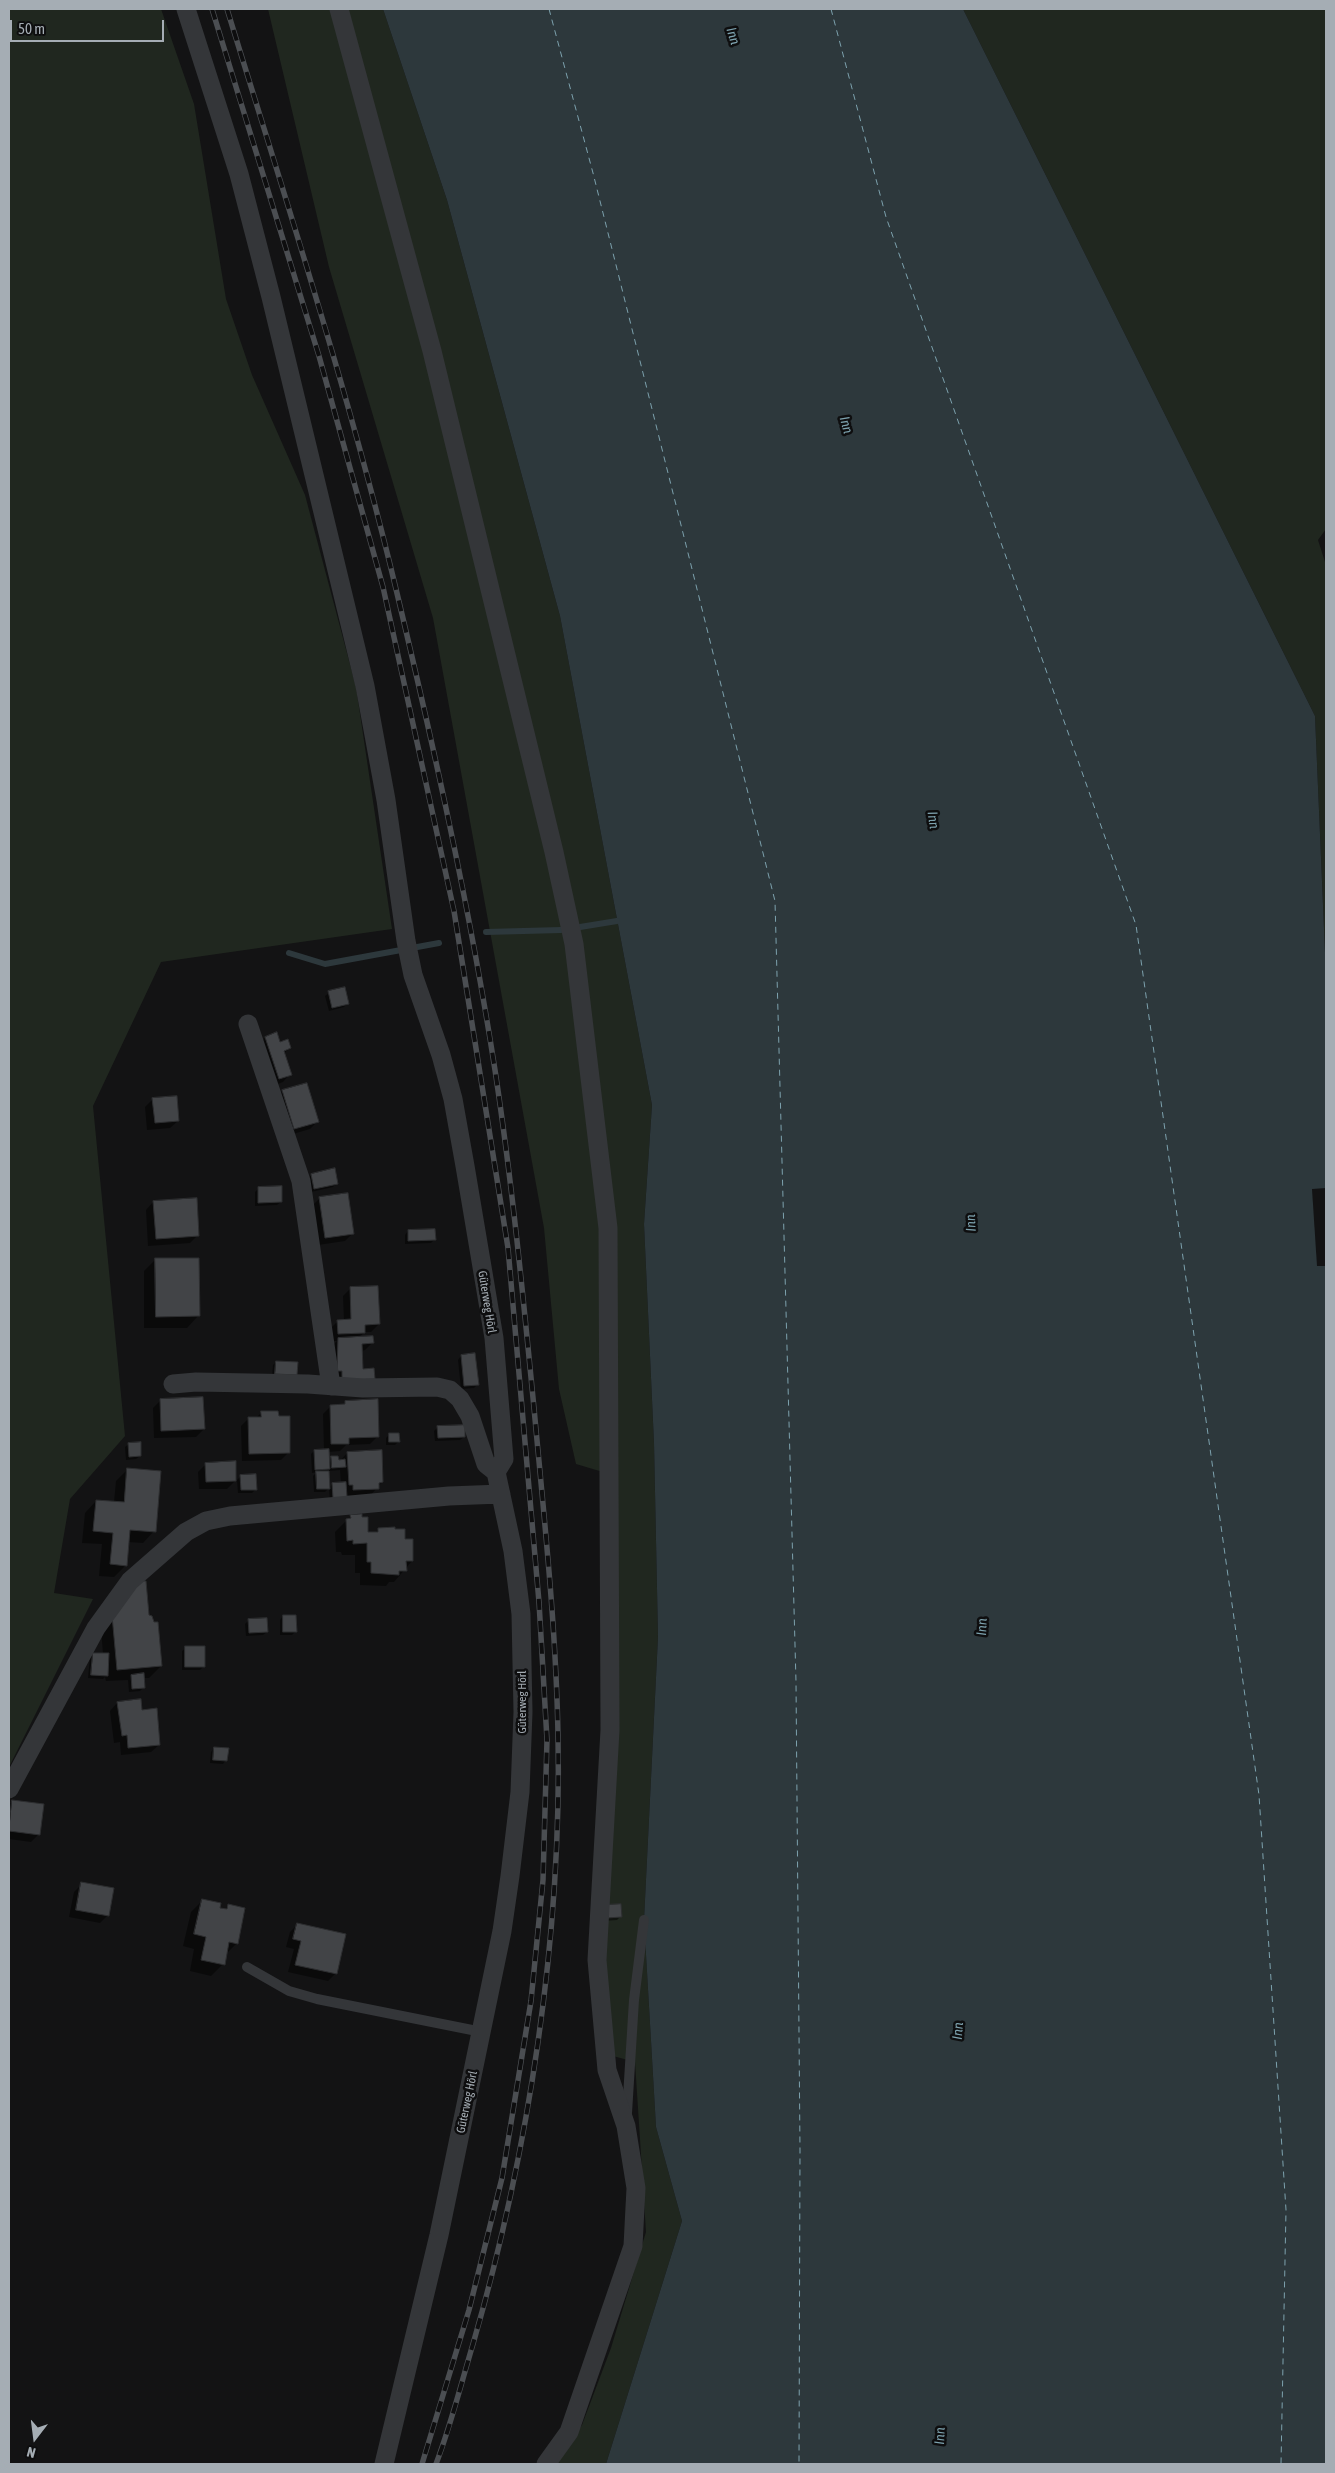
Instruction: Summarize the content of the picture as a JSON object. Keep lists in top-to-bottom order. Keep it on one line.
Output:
{"streets":{"street":["Güterweg Hörl"]},"water":["Inn"],"scale_bar":"50 m","north":"bottom"}
